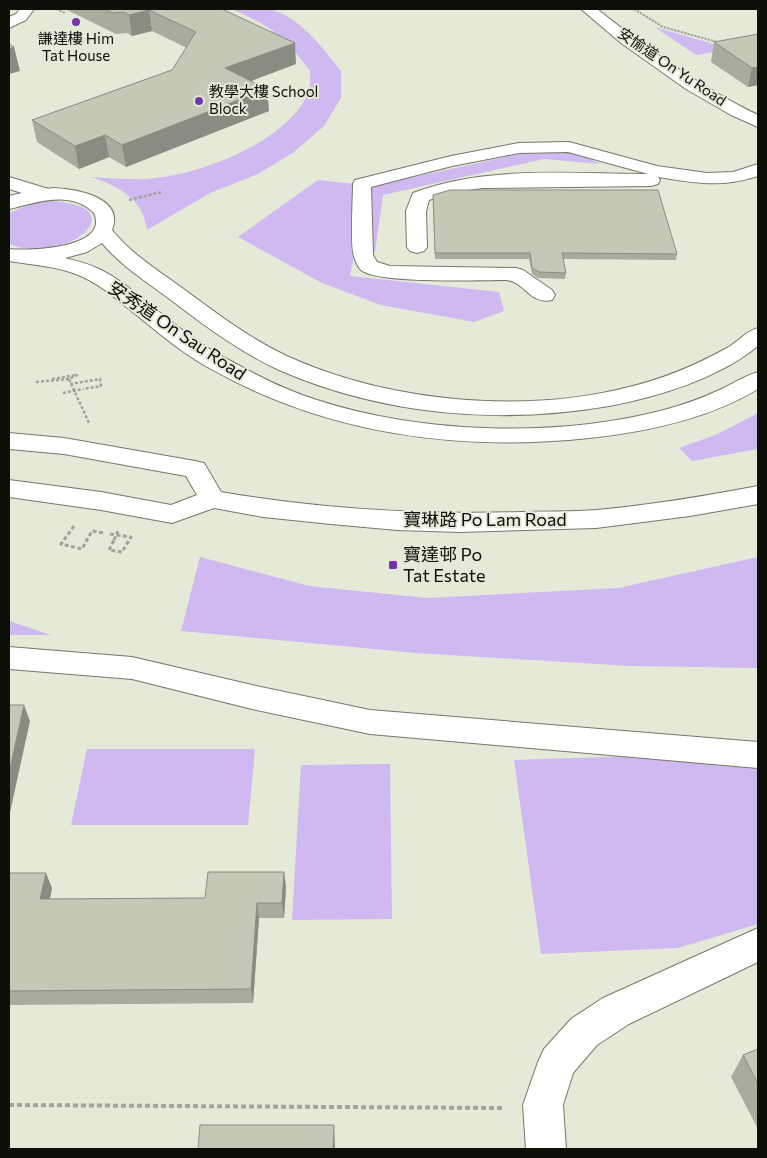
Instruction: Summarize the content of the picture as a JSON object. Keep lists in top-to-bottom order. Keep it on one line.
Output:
{"streets":{"main road":["安愉道 On Yu Road","安秀道 On Sau Road","寶琳路 Po Lam Road"]},"places":{"other":["謙達樓 Him Tat House","教學大樓 School Block"],"transit":["寶達邨 Po Tat Estate"]}}
